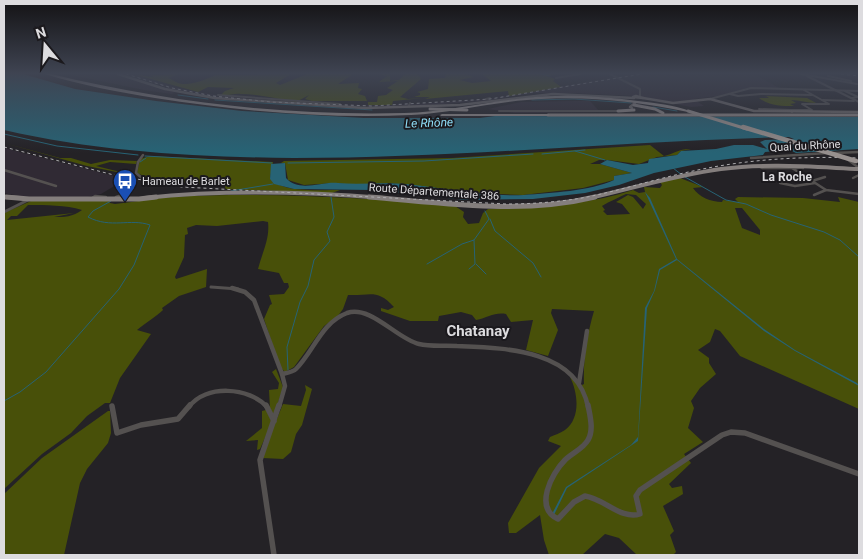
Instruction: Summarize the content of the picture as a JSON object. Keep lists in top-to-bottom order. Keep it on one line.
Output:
{"streets":{"main road":["Route Départementale 386"],"street":["Quai du Rhône"]},"districts":["La Roche","Chatanay"],"water":["Le Rhône"],"places":{"bus stop":["Hameau de Barlet"]},"north":"top"}
